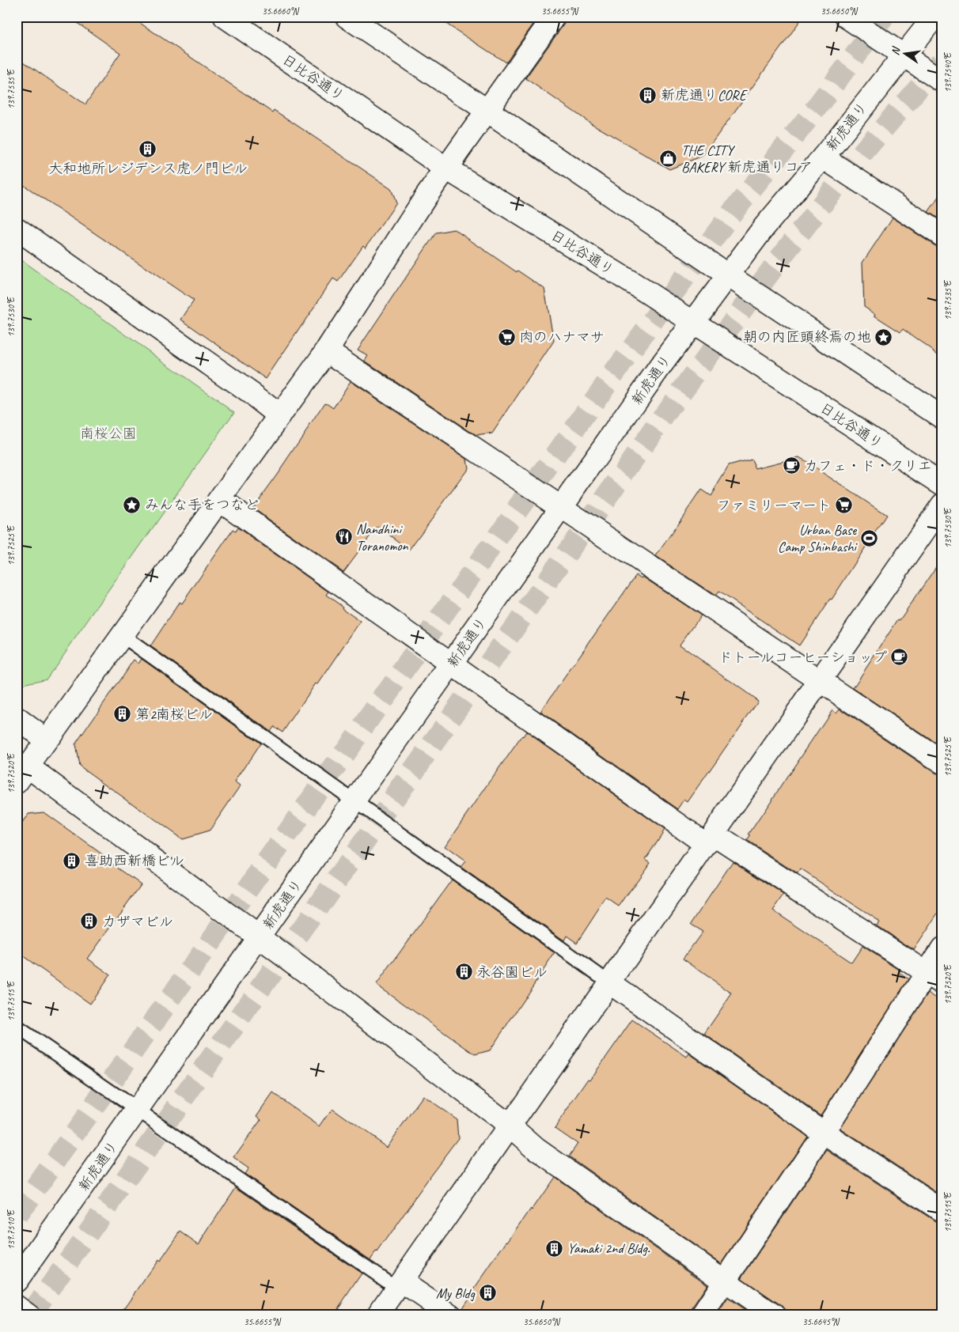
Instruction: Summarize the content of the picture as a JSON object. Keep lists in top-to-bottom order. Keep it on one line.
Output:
{"streets":{"street":["日比谷通り","新虎通り"]},"crossings":[["日比谷通り","新虎通り"]],"parks":["南桜公園"],"places":{"building":["新虎通りCORE","大和地所レジデンス虎ノ門ビル","第2南桜ビル","喜助西新橋ビル","カザマビル","永谷園ビル","Yamaki 2nd Bldg.","My Bldg"],"shop":["THE CITY BAKERY 新虎通りコア"],"supermarket":["肉のハナマサ","ファミリーマート"],"place":["朝の内匠頭終焉の地","みんな手をつなど"],"cafe":["カフェ・ド・クリエ","ドトールコーヒーショップ"],"restaurant":["Nandhini Toranomon"],"sports":["Urban Base Camp Shinbashi"]},"north":"left","coordinates":["35.6660°N","35.6655°N","35.6650°N","139.7540°E","139.7535°E","139.7530°E","139.7525°E","139.7520°E","139.7515°E","139.7510°E","35.6645°N"]}
